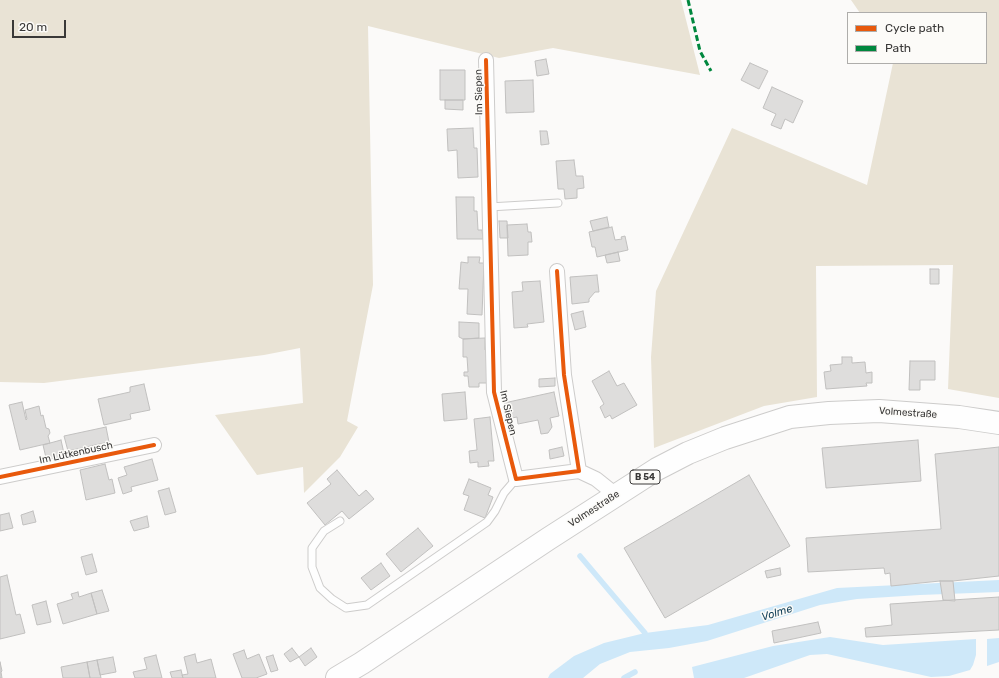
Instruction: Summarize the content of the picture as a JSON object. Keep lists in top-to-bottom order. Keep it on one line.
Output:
{"streets":{"main road":["Volmestraße","B 54"],"street":["Im Siepen","Im Lütkenbusch"]},"water":["Volme"],"legend":["Cycle path","Path"],"scale_bar":"20 m"}
